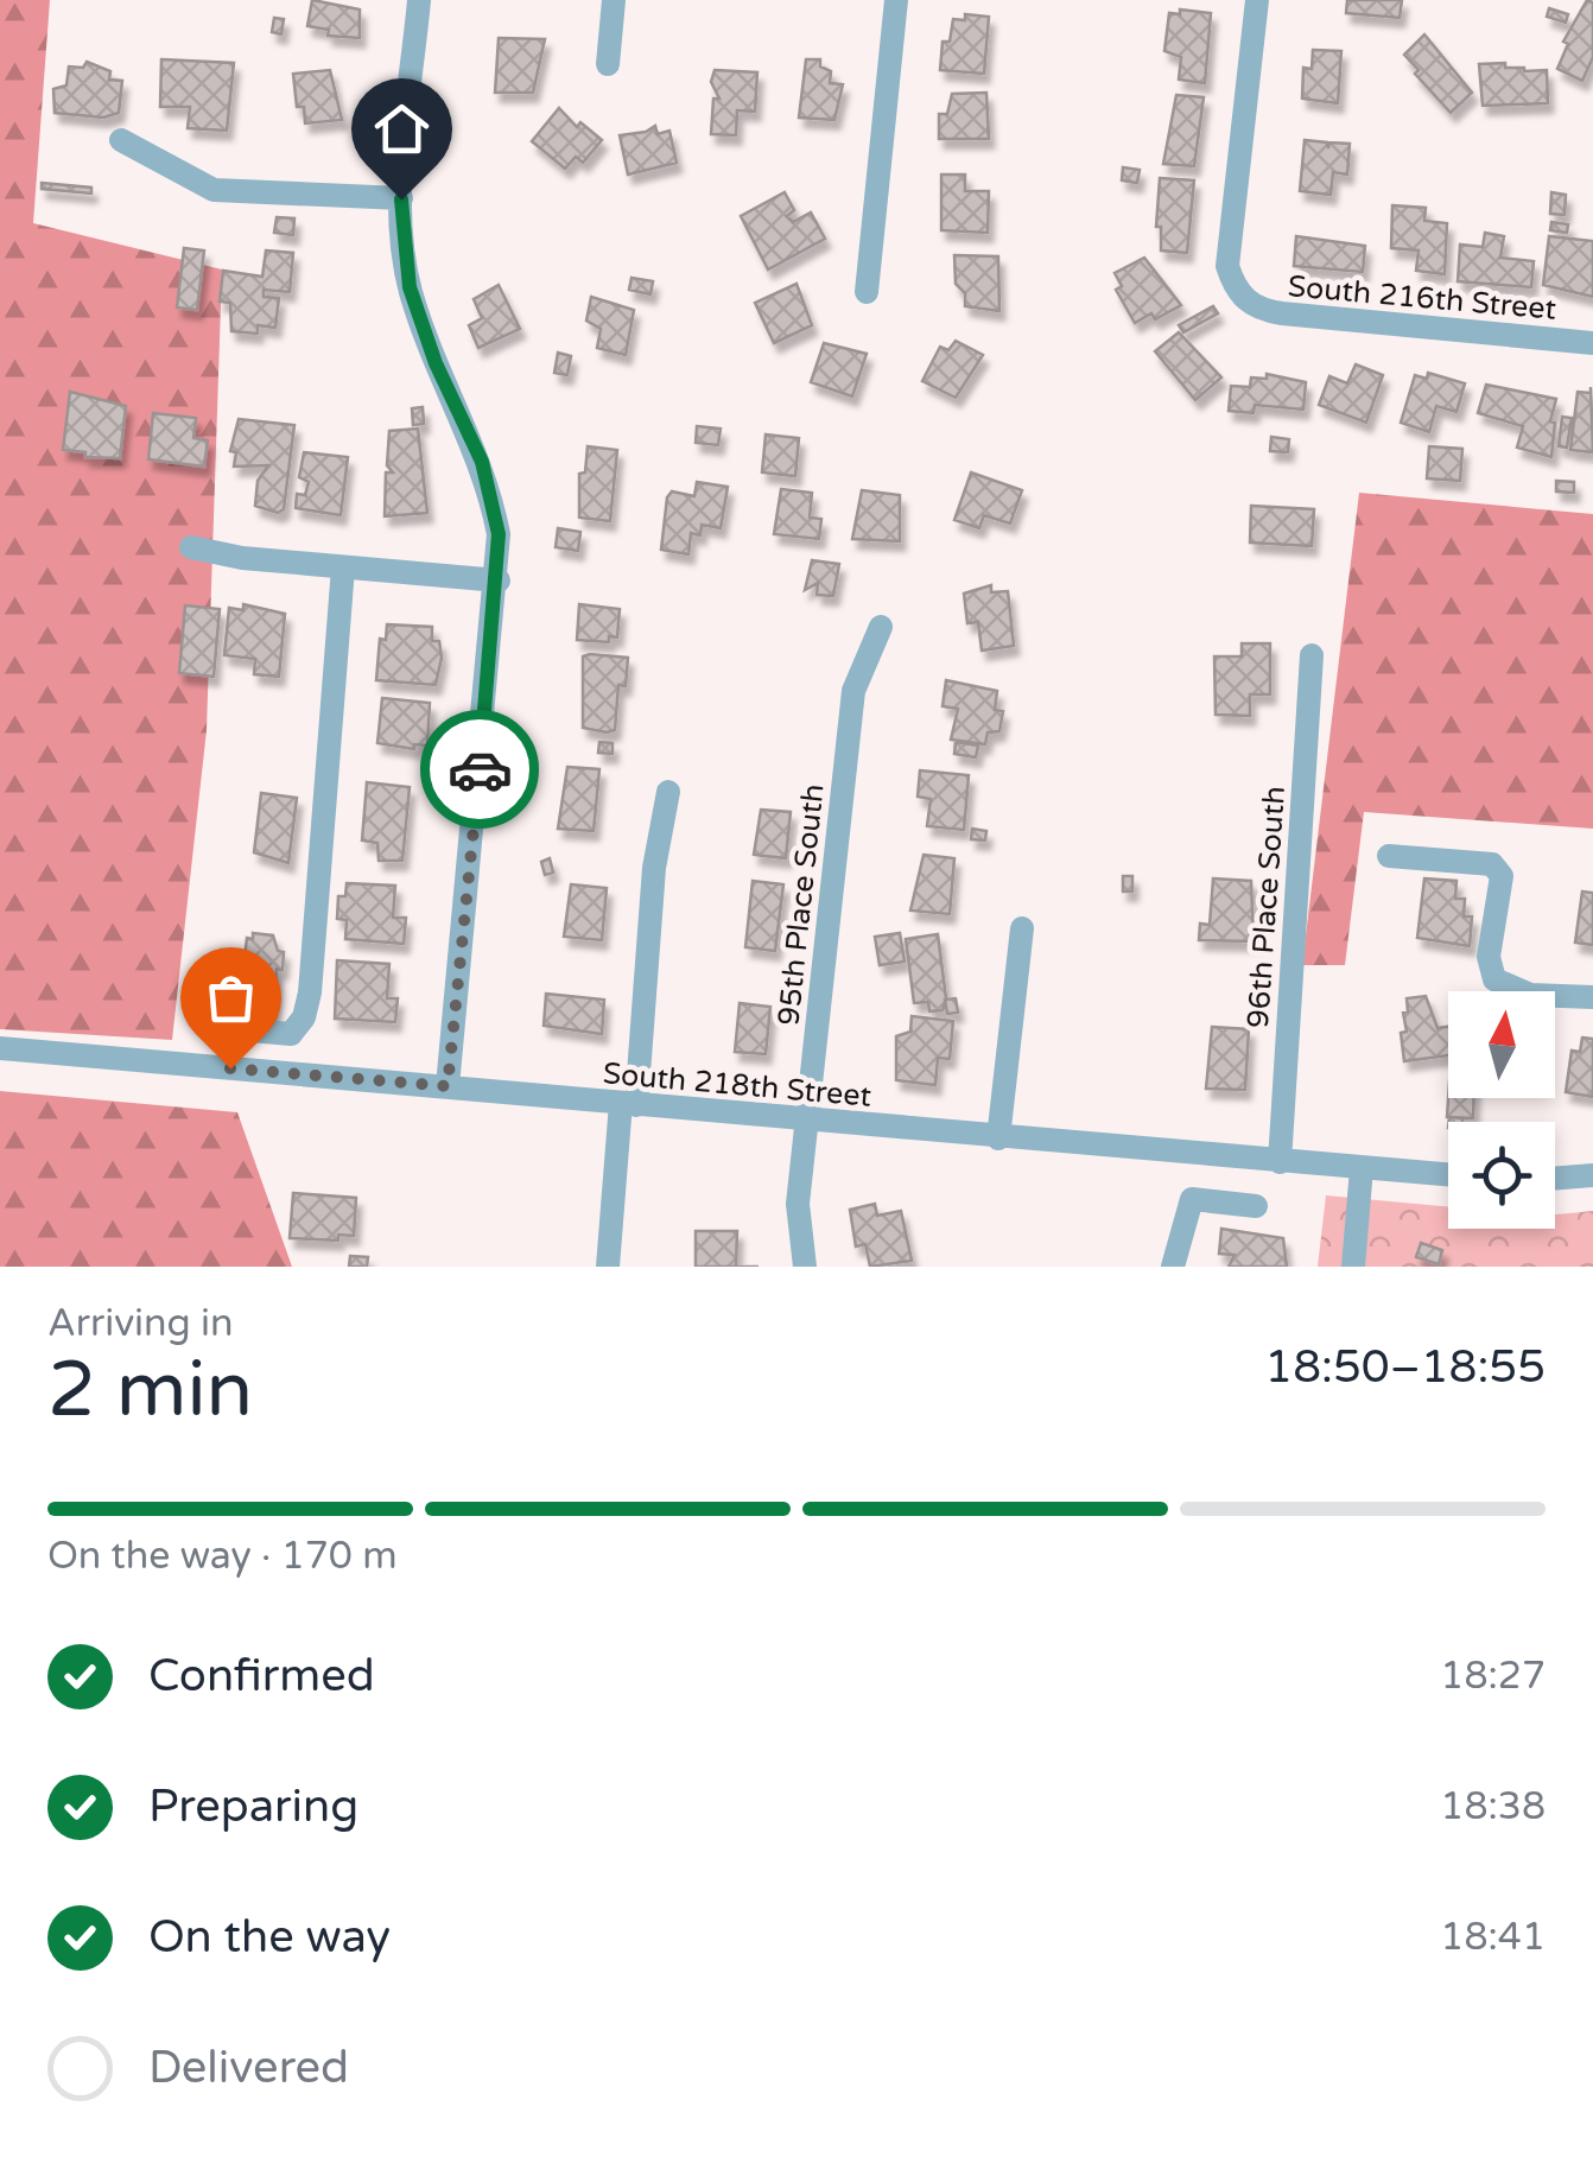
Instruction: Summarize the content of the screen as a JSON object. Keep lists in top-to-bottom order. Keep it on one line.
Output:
{"streets":{"street":["South 216th Street","95th Place South","96th Place South","South 218th Street"]},"crossings":[["95th Place South","South 218th Street"],["96th Place South","South 218th Street"]],"north":"top","page":{"heading":["2 min","Arriving in","18:50–18:55"],"bar":"On the way · 170 m","list":[["Confirmed","18:27"],["Preparing","18:38"],["On the way","18:41"],"Delivered"]}}
